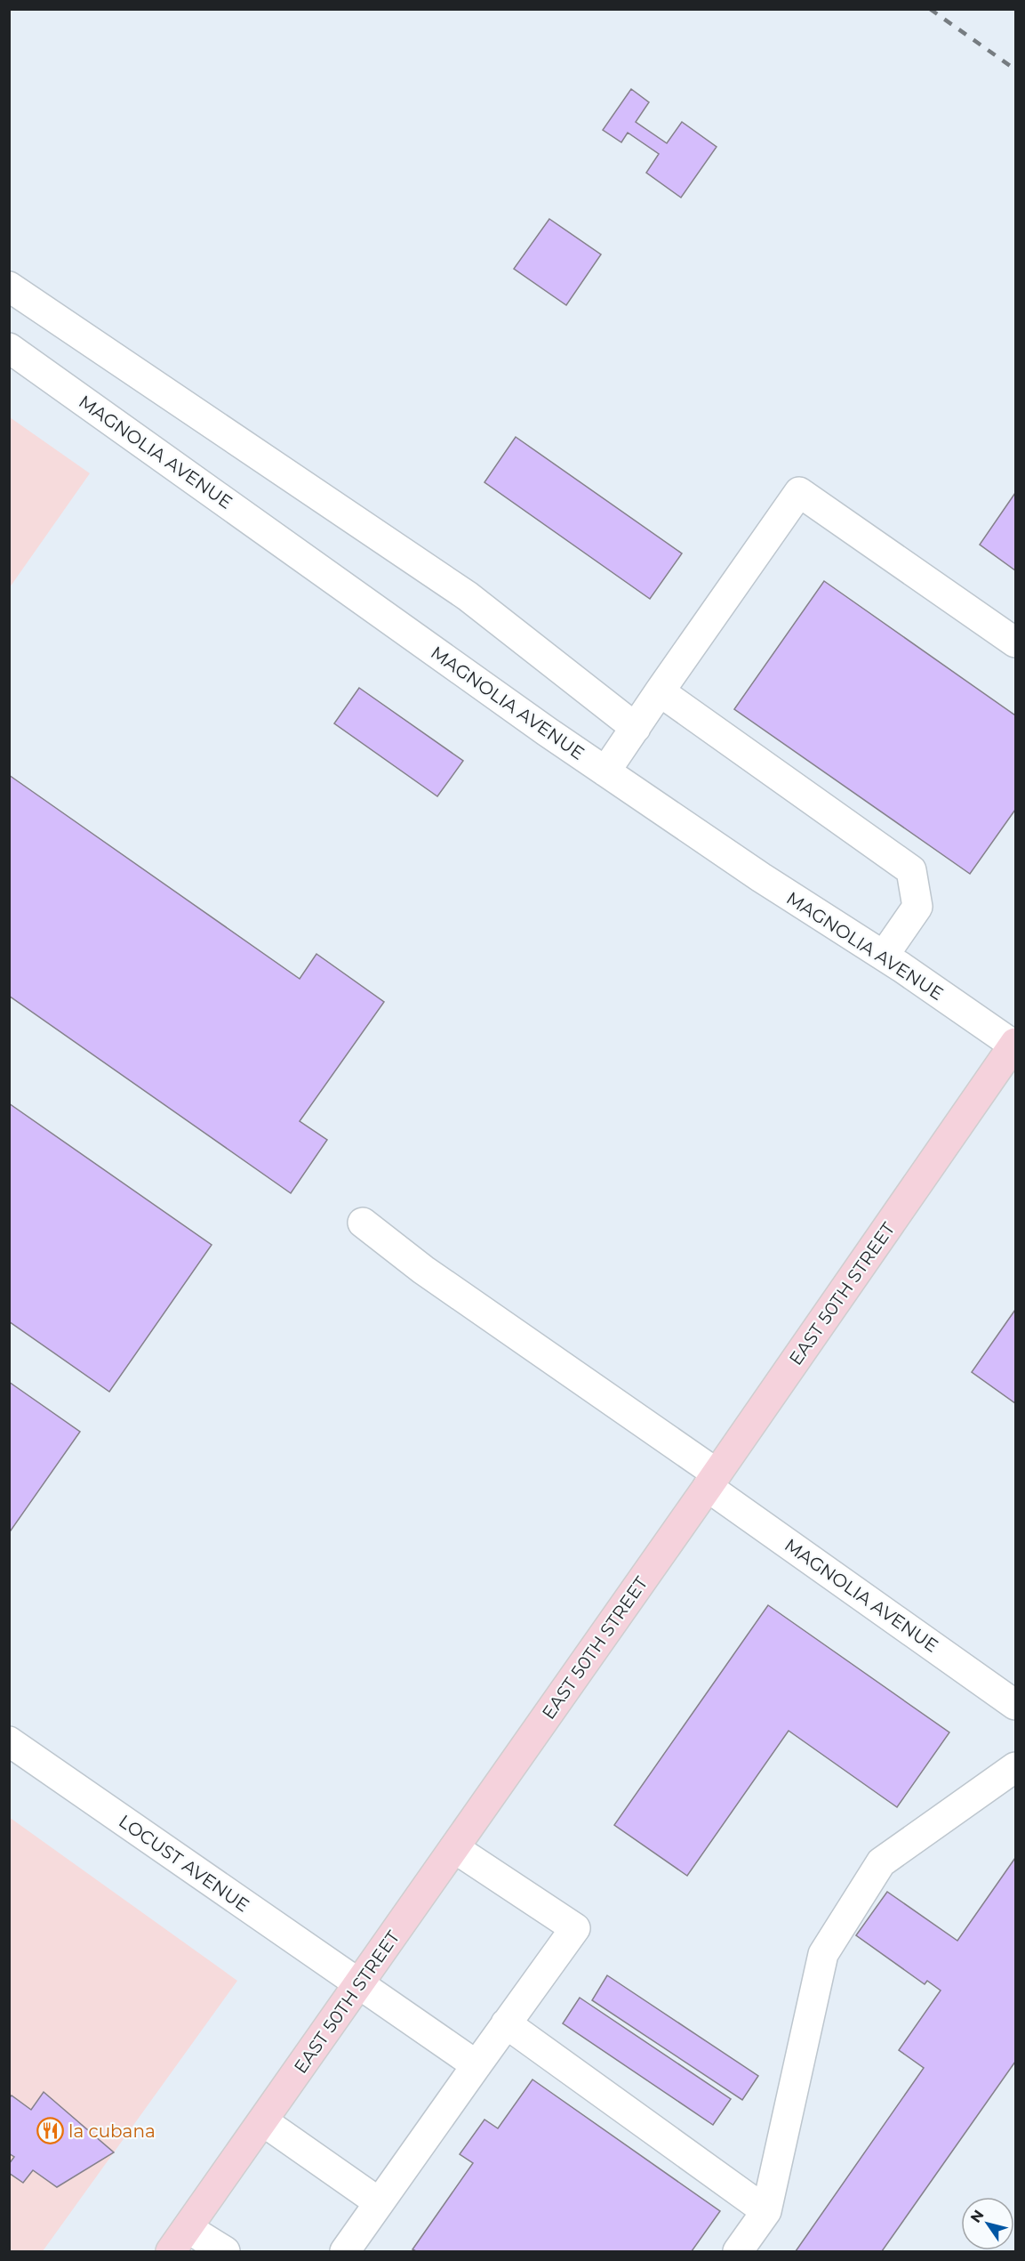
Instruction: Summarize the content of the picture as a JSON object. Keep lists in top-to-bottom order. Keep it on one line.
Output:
{"streets":{"main road":["EAST 50TH STREET"],"street":["MAGNOLIA AVENUE","LOCUST AVENUE"]},"crossings":[["MAGNOLIA AVENUE","EAST 50TH STREET"],["EAST 50TH STREET","LOCUST AVENUE"]],"places":{"restaurant":["la cubana"]},"north":"top left"}
